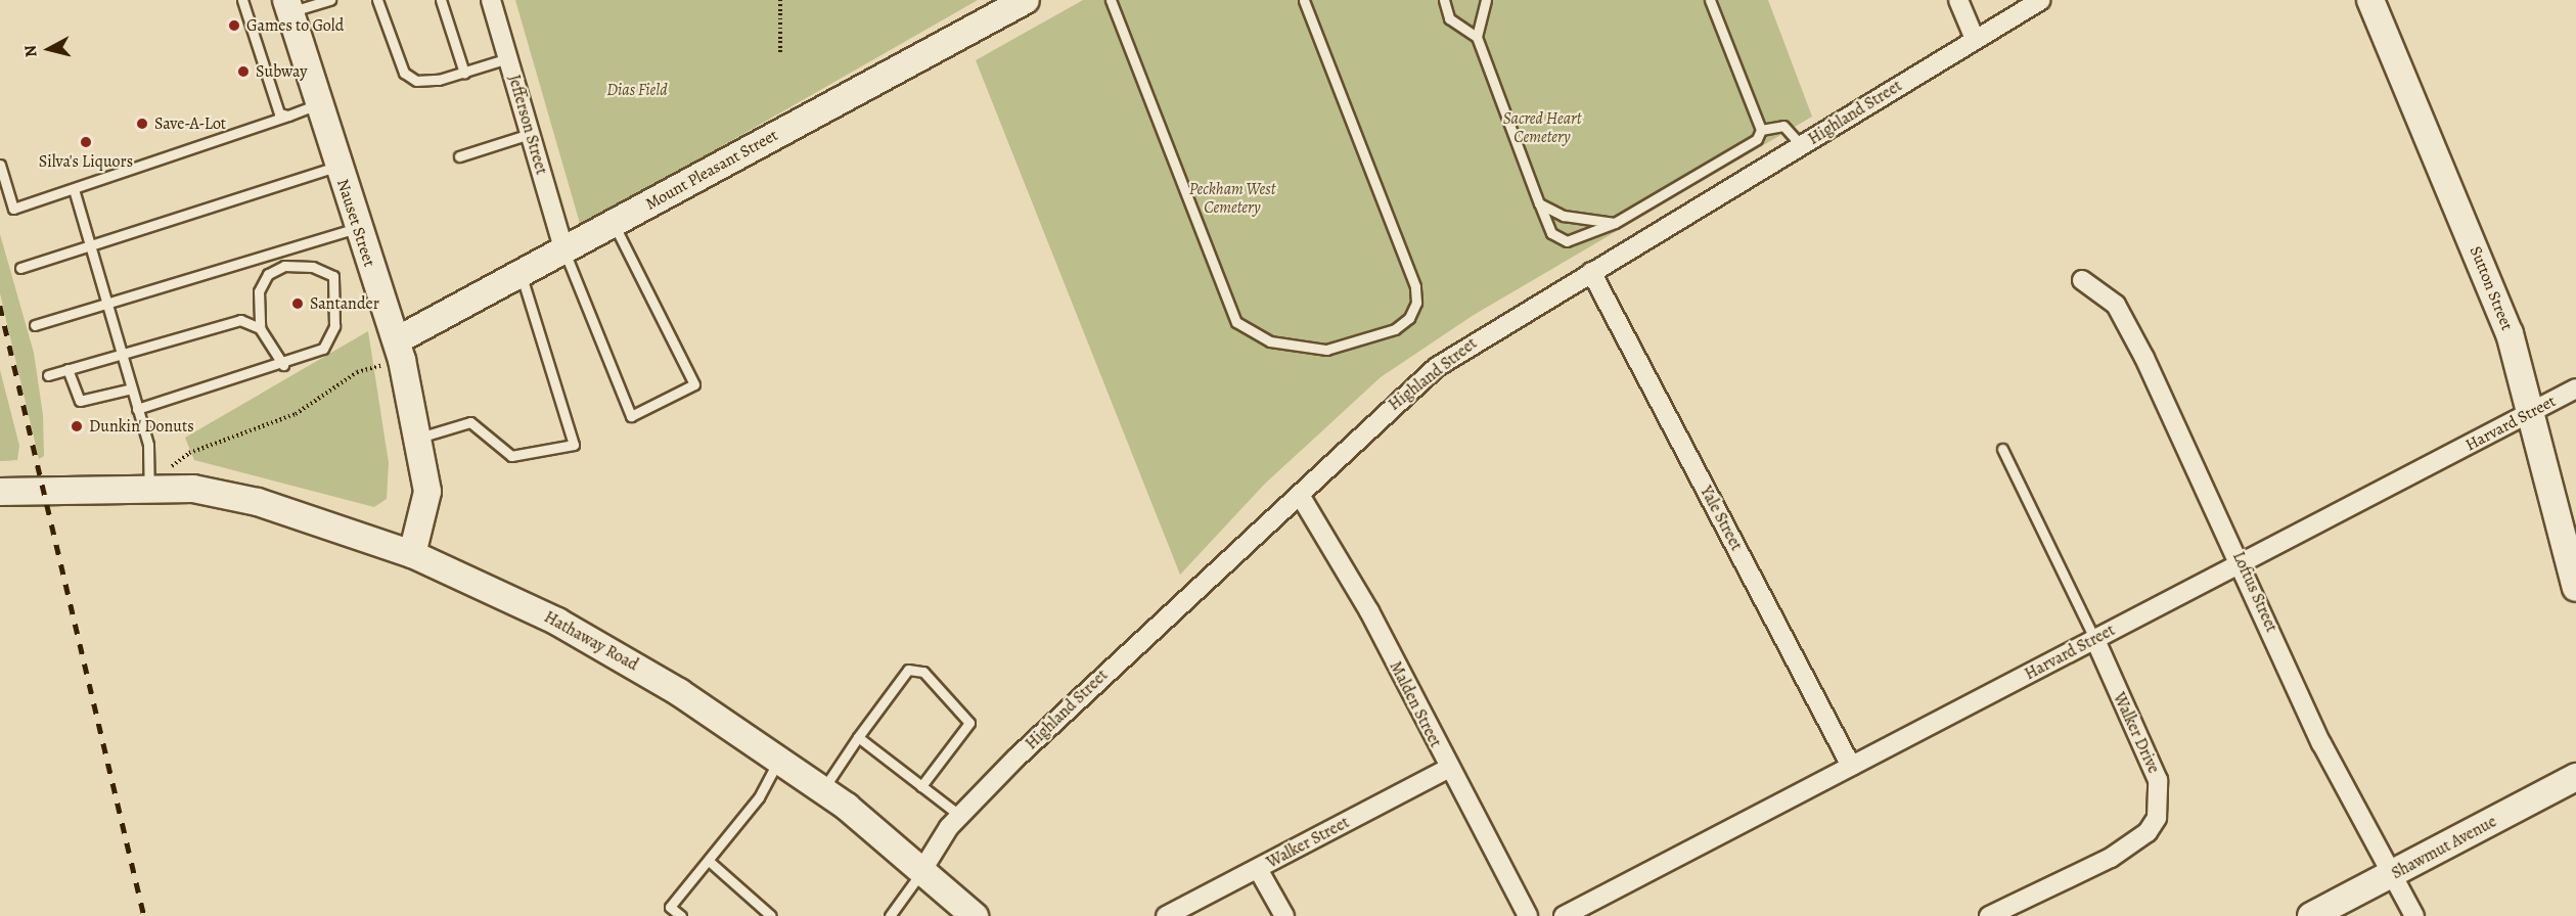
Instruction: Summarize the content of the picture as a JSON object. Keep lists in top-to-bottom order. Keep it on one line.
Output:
{"streets":{"main road":["Mount Pleasant Street","Nauset Street","Sutton Street","Hathaway Road","Shawmut Avenue"],"street":["Highland Street","Jefferson Street","Harvard Street","Yale Street","Loftus Street","Malden Street","Walker Drive","Walker Street"]},"crossings":[["Highland Street","Yale Street"],["Highland Street","Hathaway Road"],["Highland Street","Malden Street"],["Jefferson Street","Mount Pleasant Street"],["Mount Pleasant Street","Nauset Street"],["Nauset Street","Hathaway Road"],["Sutton Street","Harvard Street"],["Harvard Street","Yale Street"],["Harvard Street","Loftus Street"],["Harvard Street","Walker Drive"],["Loftus Street","Shawmut Avenue"],["Malden Street","Walker Street"]],"parks":["Dias Field","Sacred Heart Cemetery","Peckham West Cemetery"],"places":["Games to Gold","Subway","Save-A-Lot","Silva's Liquors","Santander","Dunkin' Donuts"],"north":"left"}
